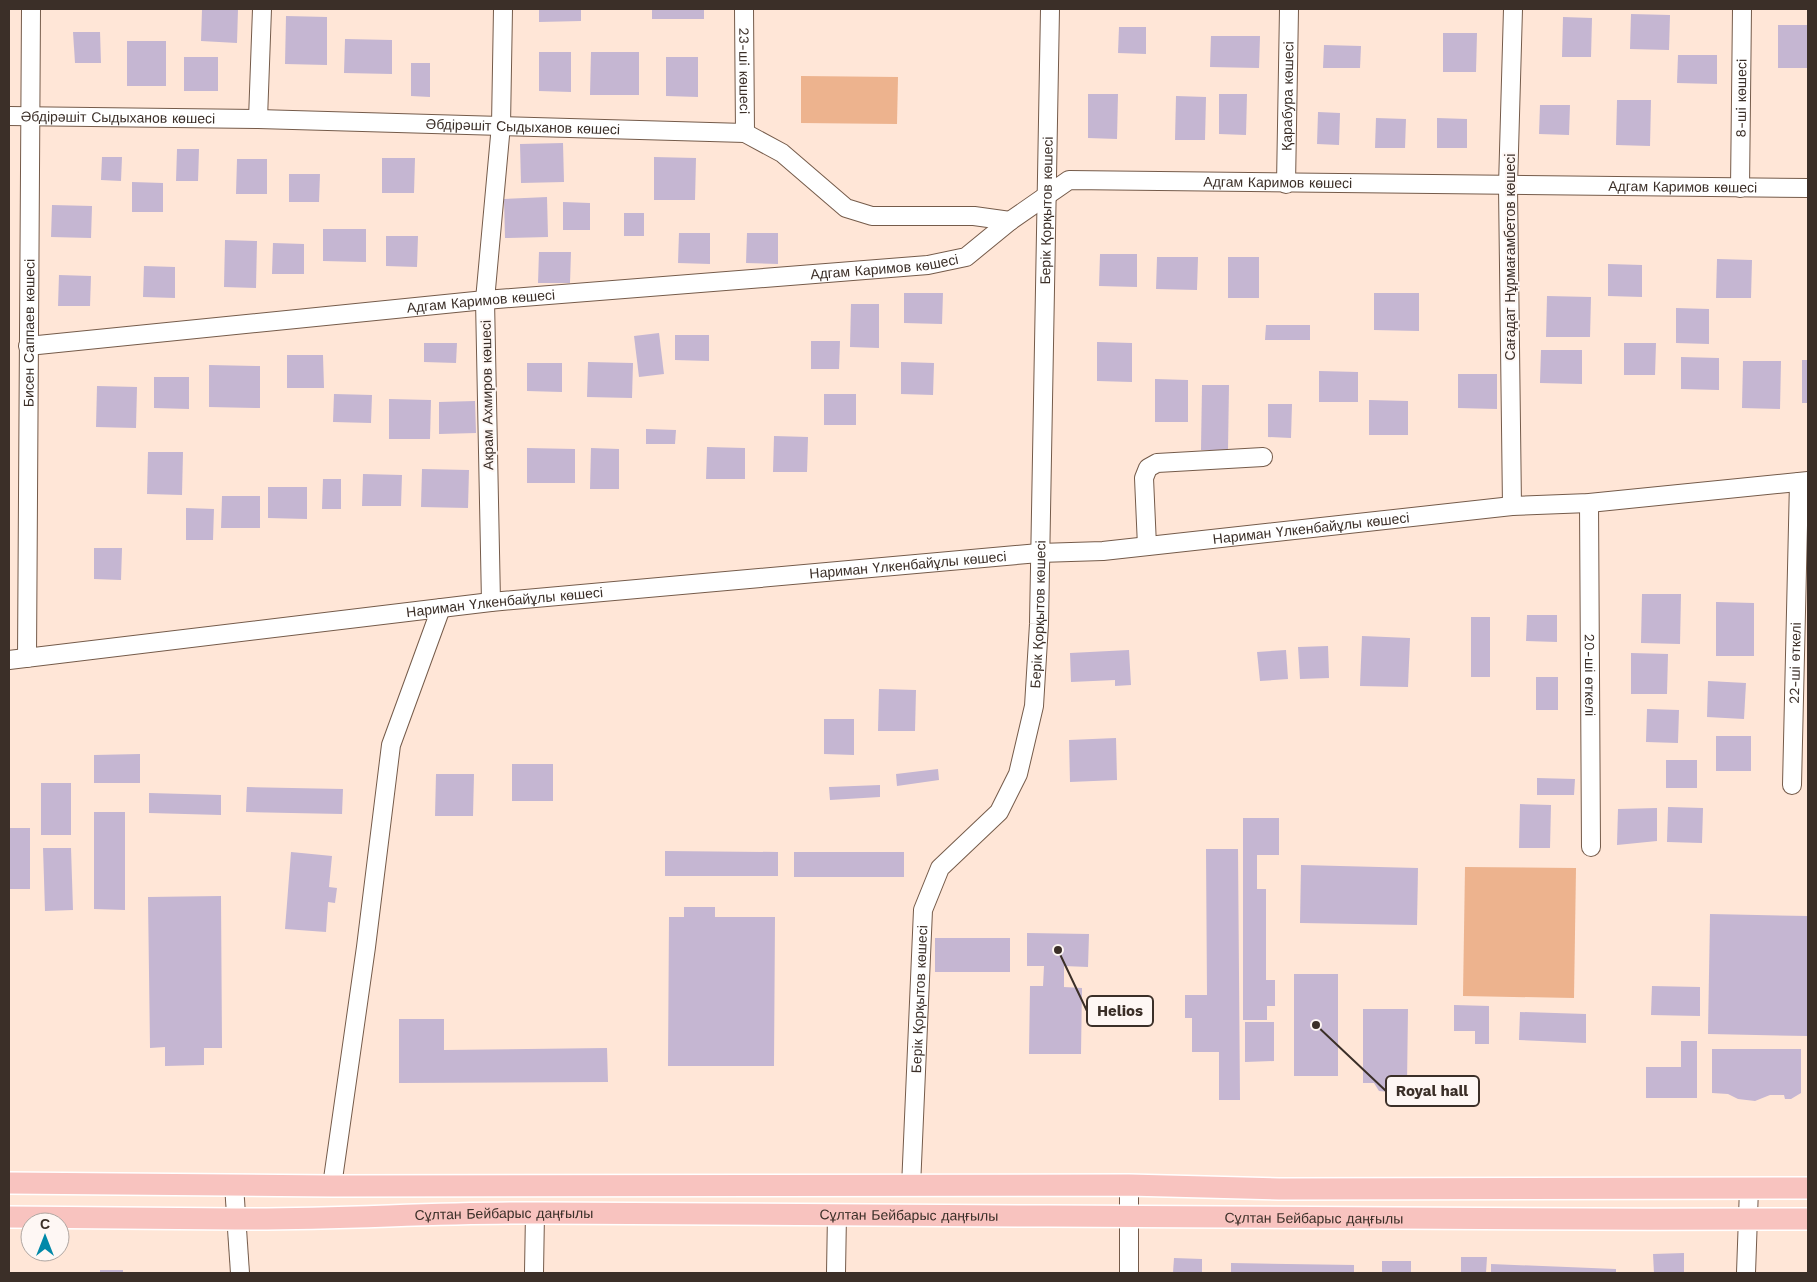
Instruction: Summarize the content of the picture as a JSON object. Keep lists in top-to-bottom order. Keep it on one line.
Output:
{"streets":{"main road":["Сұлтан Бейбарыс даңғылы"],"street":["23-шi көшесi","Қарабура көшесі","8-шi көшесi","Әбдірәшіт Сыдыханов көшесі","Адгам Каримов көшесі","Берік Қорқытов көшесі","Сағадат Нұрмағамбетов көшесі","Бисен Саппаев көшесі","Акрам Ахмиров көшесі","Нариман Үлкенбайұлы көшесі","22-ші өткелі","20-ші өткелі"]},"crossings":[["23-шi көшесi","Әбдірәшіт Сыдыханов көшесі"],["Қарабура көшесі","Адгам Каримов көшесі"],["8-шi көшесi","Адгам Каримов көшесі"],["Әбдірәшіт Сыдыханов көшесі","Адгам Каримов көшесі"],["Әбдірәшіт Сыдыханов көшесі","Бисен Саппаев көшесі"],["Әбдірәшіт Сыдыханов көшесі","Акрам Ахмиров көшесі"],["Адгам Каримов көшесі","Берік Қорқытов көшесі"],["Адгам Каримов көшесі","Сағадат Нұрмағамбетов көшесі"],["Адгам Каримов көшесі","Бисен Саппаев көшесі"],["Адгам Каримов көшесі","Акрам Ахмиров көшесі"],["Берік Қорқытов көшесі","Нариман Үлкенбайұлы көшесі"],["Берік Қорқытов көшесі","Сұлтан Бейбарыс даңғылы"],["Сағадат Нұрмағамбетов көшесі","Нариман Үлкенбайұлы көшесі"],["Бисен Саппаев көшесі","Нариман Үлкенбайұлы көшесі"],["Акрам Ахмиров көшесі","Нариман Үлкенбайұлы көшесі"],["Нариман Үлкенбайұлы көшесі","22-ші өткелі"],["Нариман Үлкенбайұлы көшесі","20-ші өткелі"]],"places":["Helios","Royal hall"],"north":"top"}
